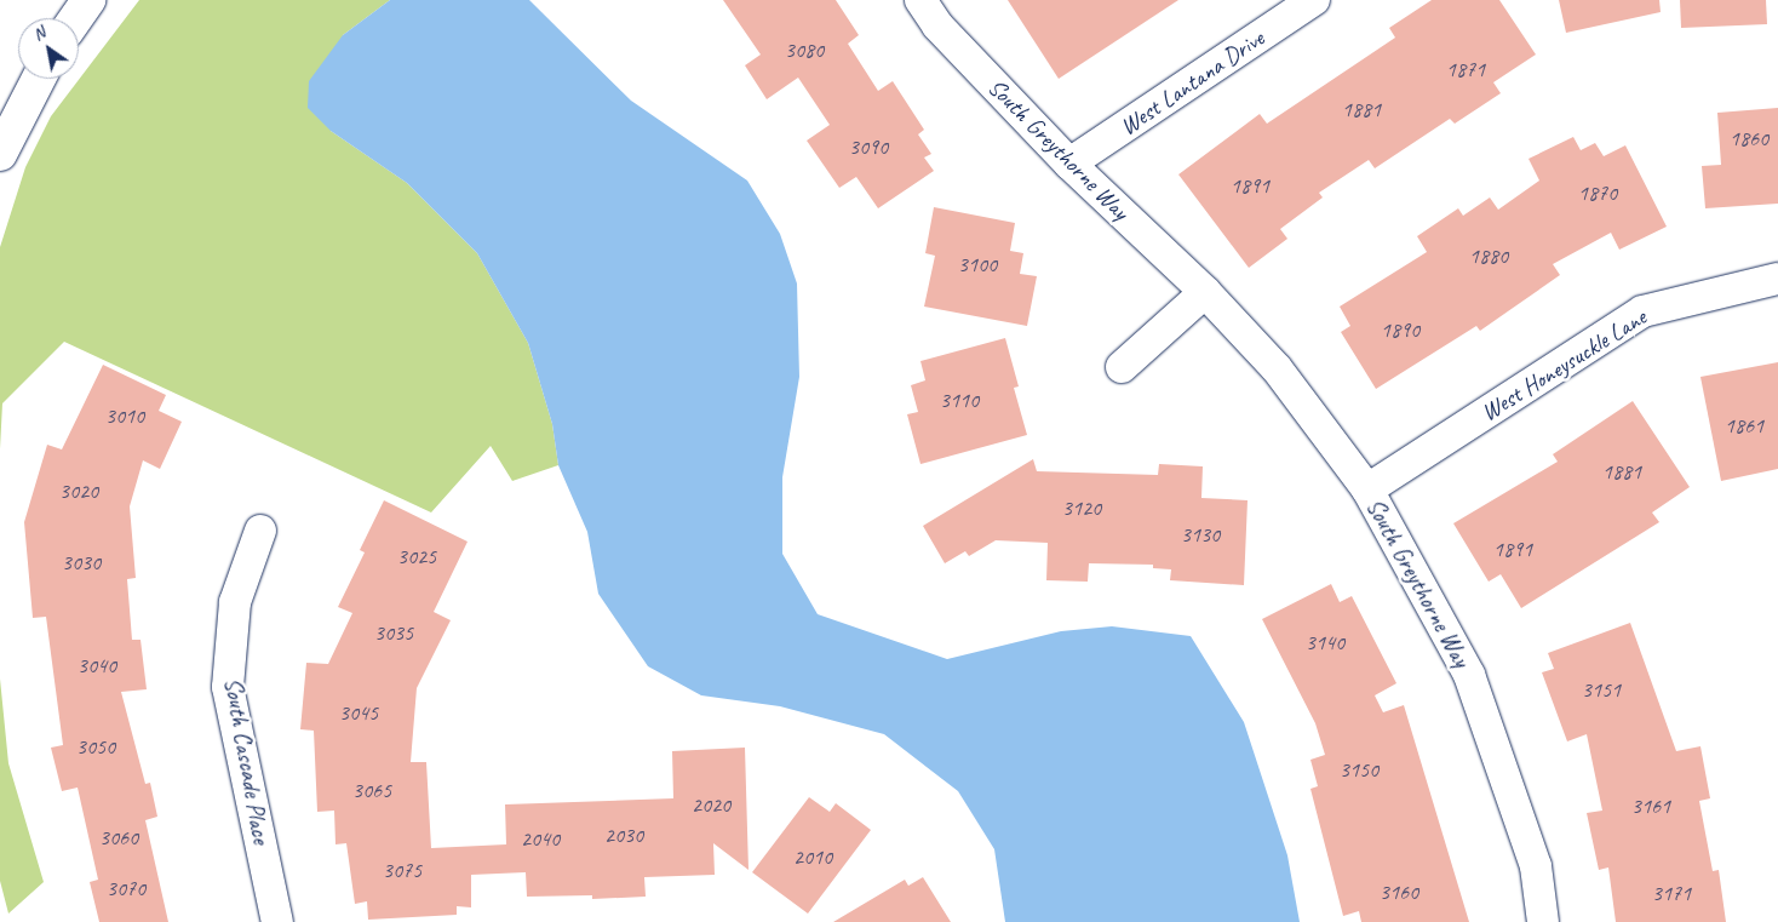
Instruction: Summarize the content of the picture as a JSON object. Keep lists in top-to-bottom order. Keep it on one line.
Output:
{"streets":{"street":["West Lantana Drive","South Greythorne Way","West Honeysuckle Lane","South Cascade Place"]},"crossings":[["West Lantana Drive","South Greythorne Way"],["South Greythorne Way","West Honeysuckle Lane"]],"house_numbers":["3080","1871","1881","1860","3090","1891","1870","1880","3100","1890","3110","3010","1861","1881","3020","3120","3130","1891","3025","3030","3035","3140","3040","3151","3045","3050","3150","3065","2020","3161","2030","3060","2040","2010","3075","3070","3160","3171"],"north":"top left"}
